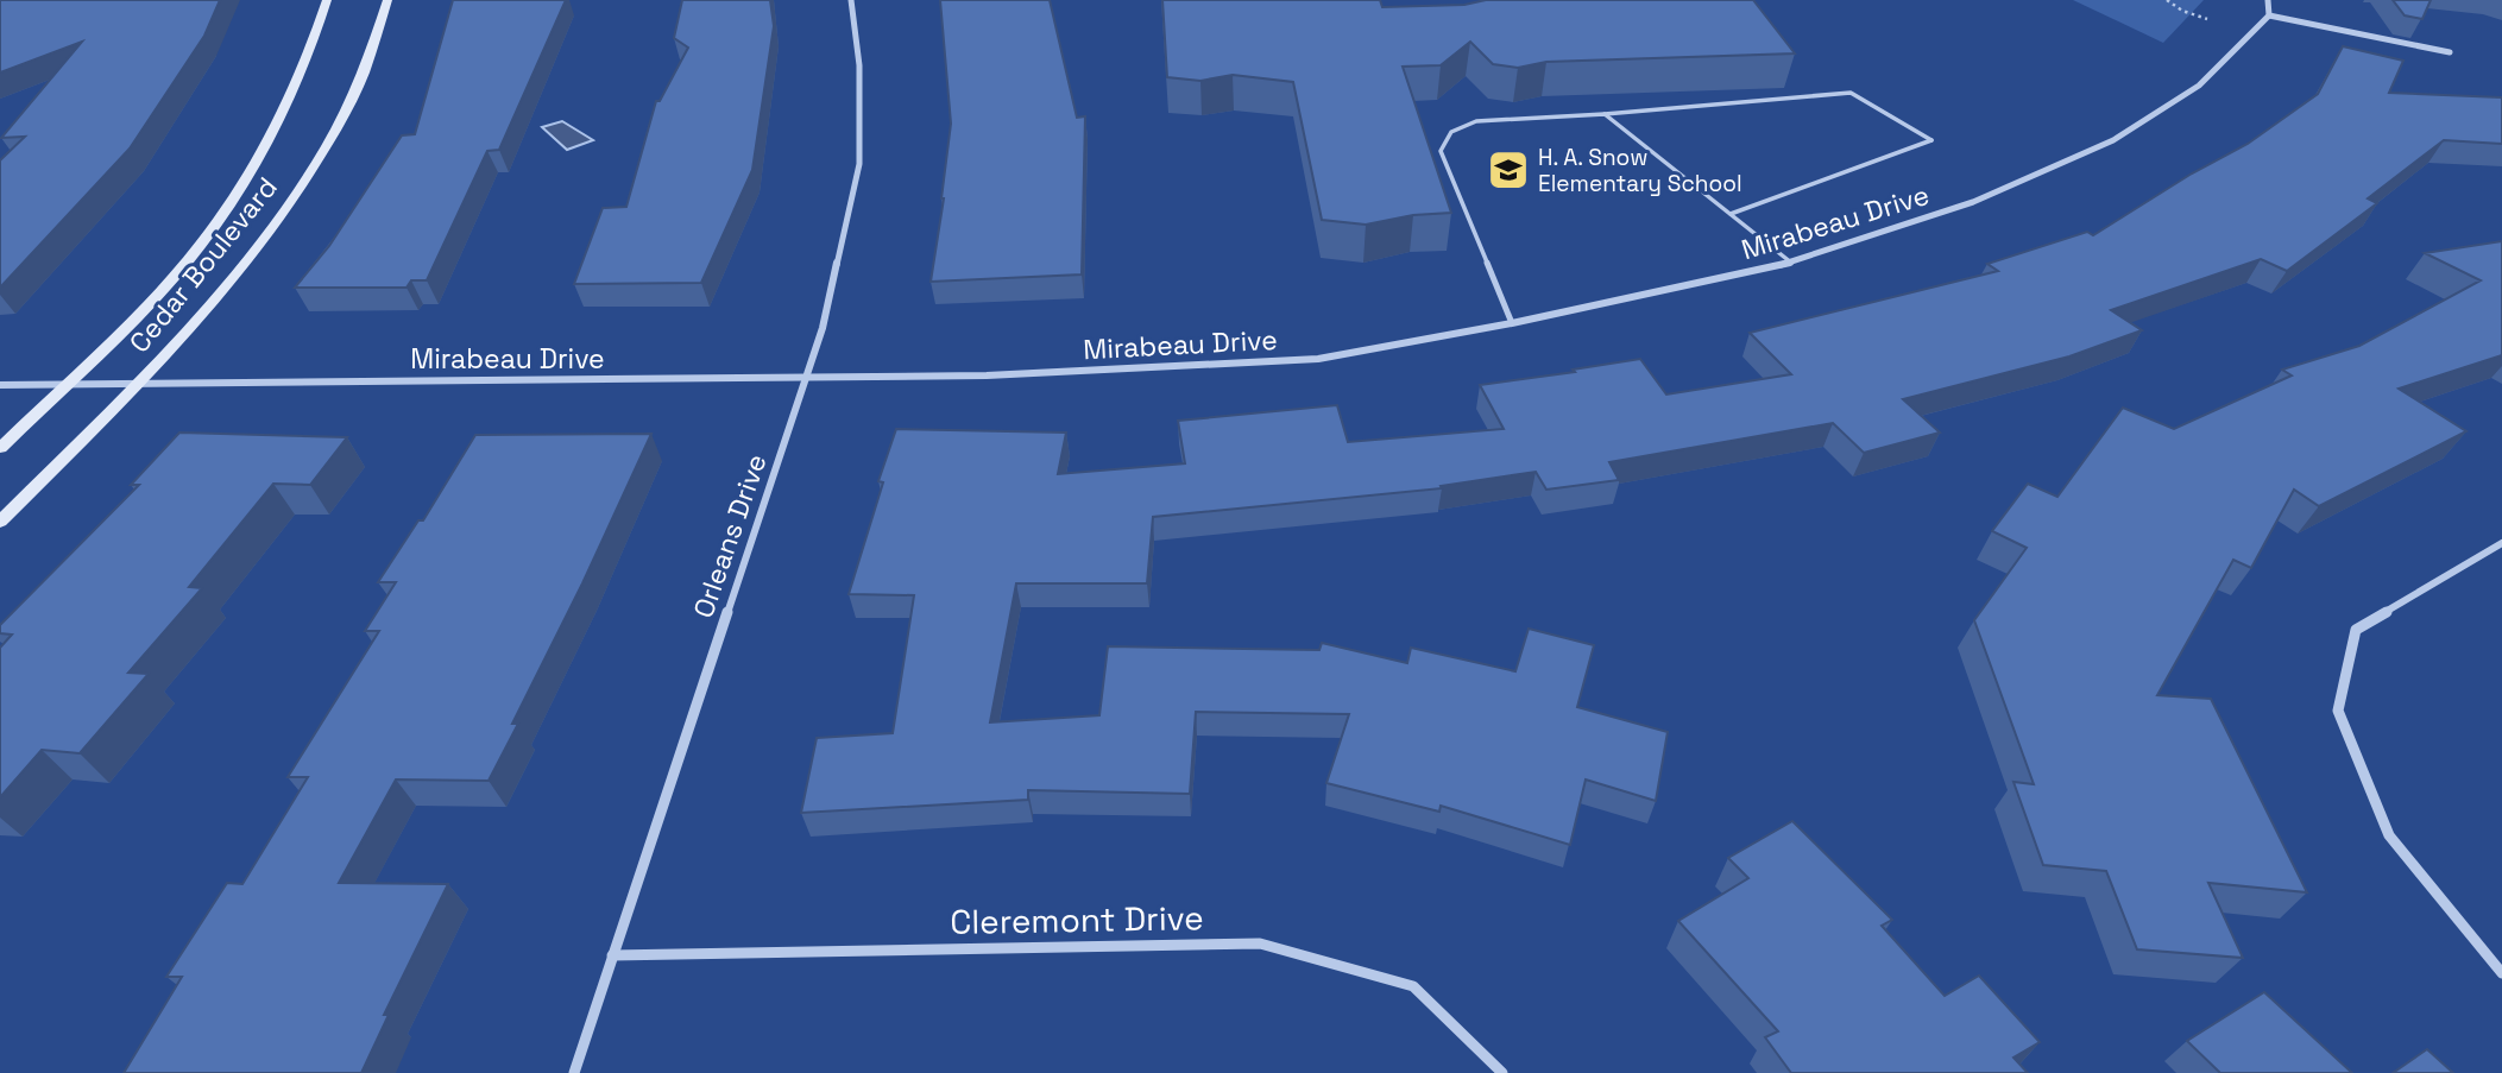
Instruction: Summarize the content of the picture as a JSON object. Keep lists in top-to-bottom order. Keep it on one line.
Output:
{"streets":{"street":["Mirabeau Drive","Cedar Boulevard","Orleans Drive","Cleremont Drive"]},"crossings":[["Mirabeau Drive","Cedar Boulevard"],["Mirabeau Drive","Orleans Drive"],["Orleans Drive","Cleremont Drive"]],"places":{"school or university":["H. A. Snow Elementary School"]}}
